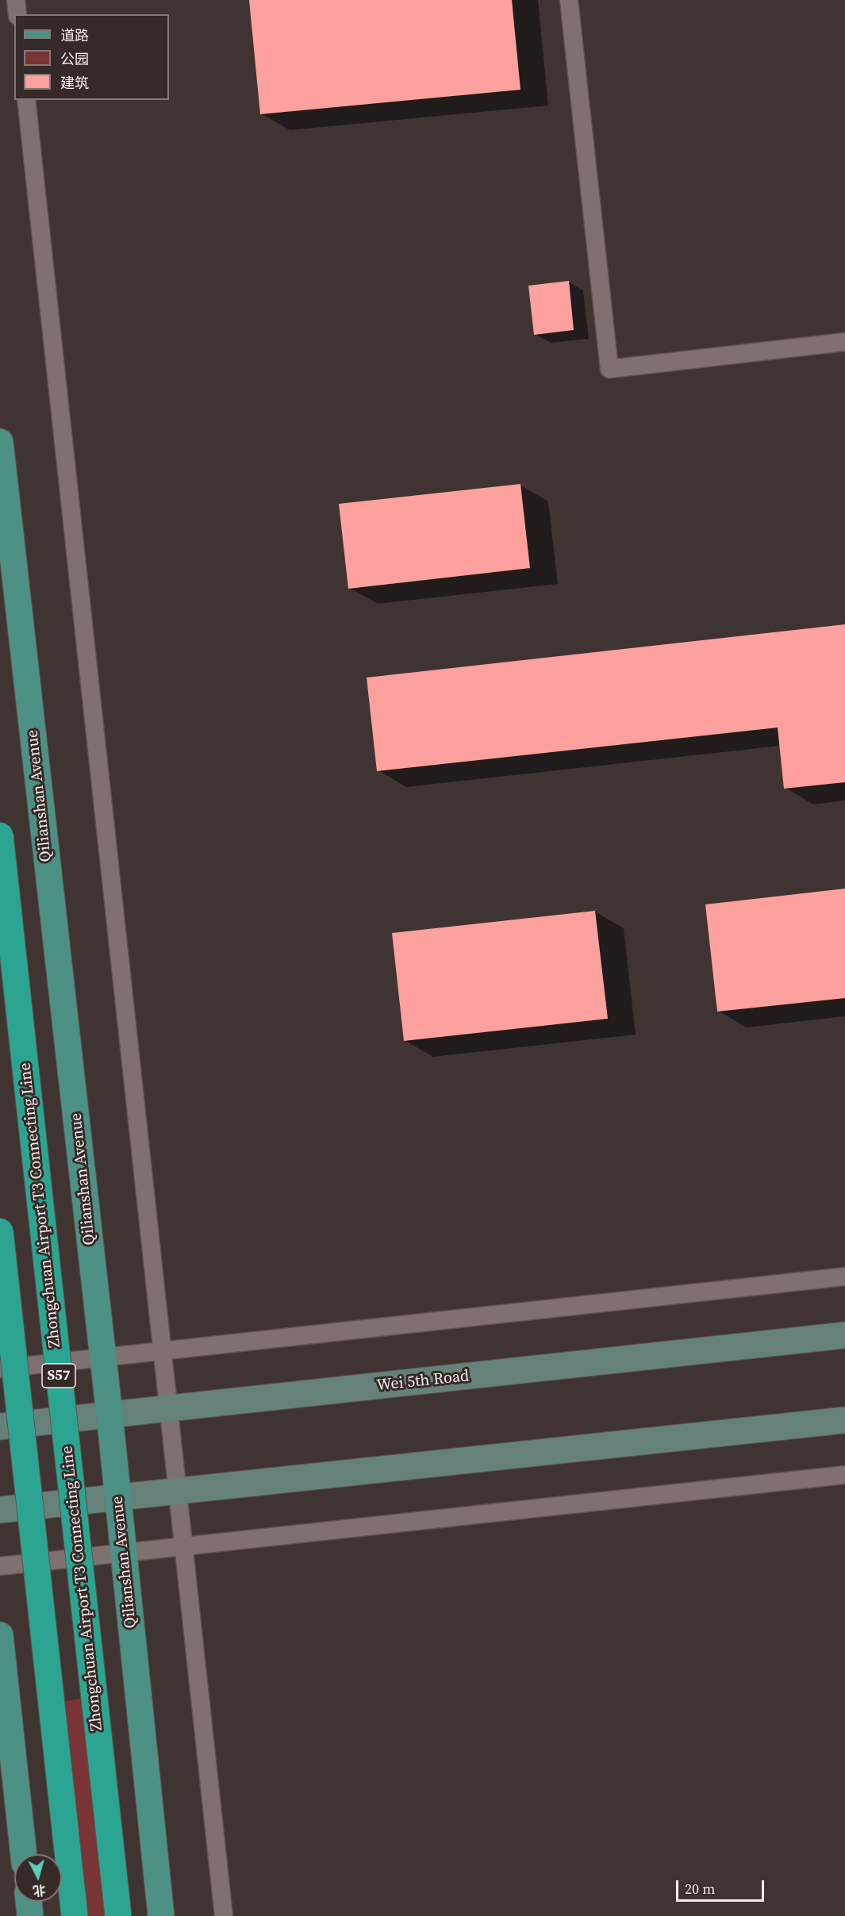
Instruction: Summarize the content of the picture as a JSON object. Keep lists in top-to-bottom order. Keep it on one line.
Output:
{"streets":{"highway":["Zhongchuan Airport T3 Connecting Line","S57"],"main road":["Qilianshan Avenue"],"street":["Wei 5th Road"]},"crossings":[["Qilianshan Avenue","Wei 5th Road"]],"legend":["道路","公园","建筑"],"scale_bar":"20 m","north":"bottom"}
